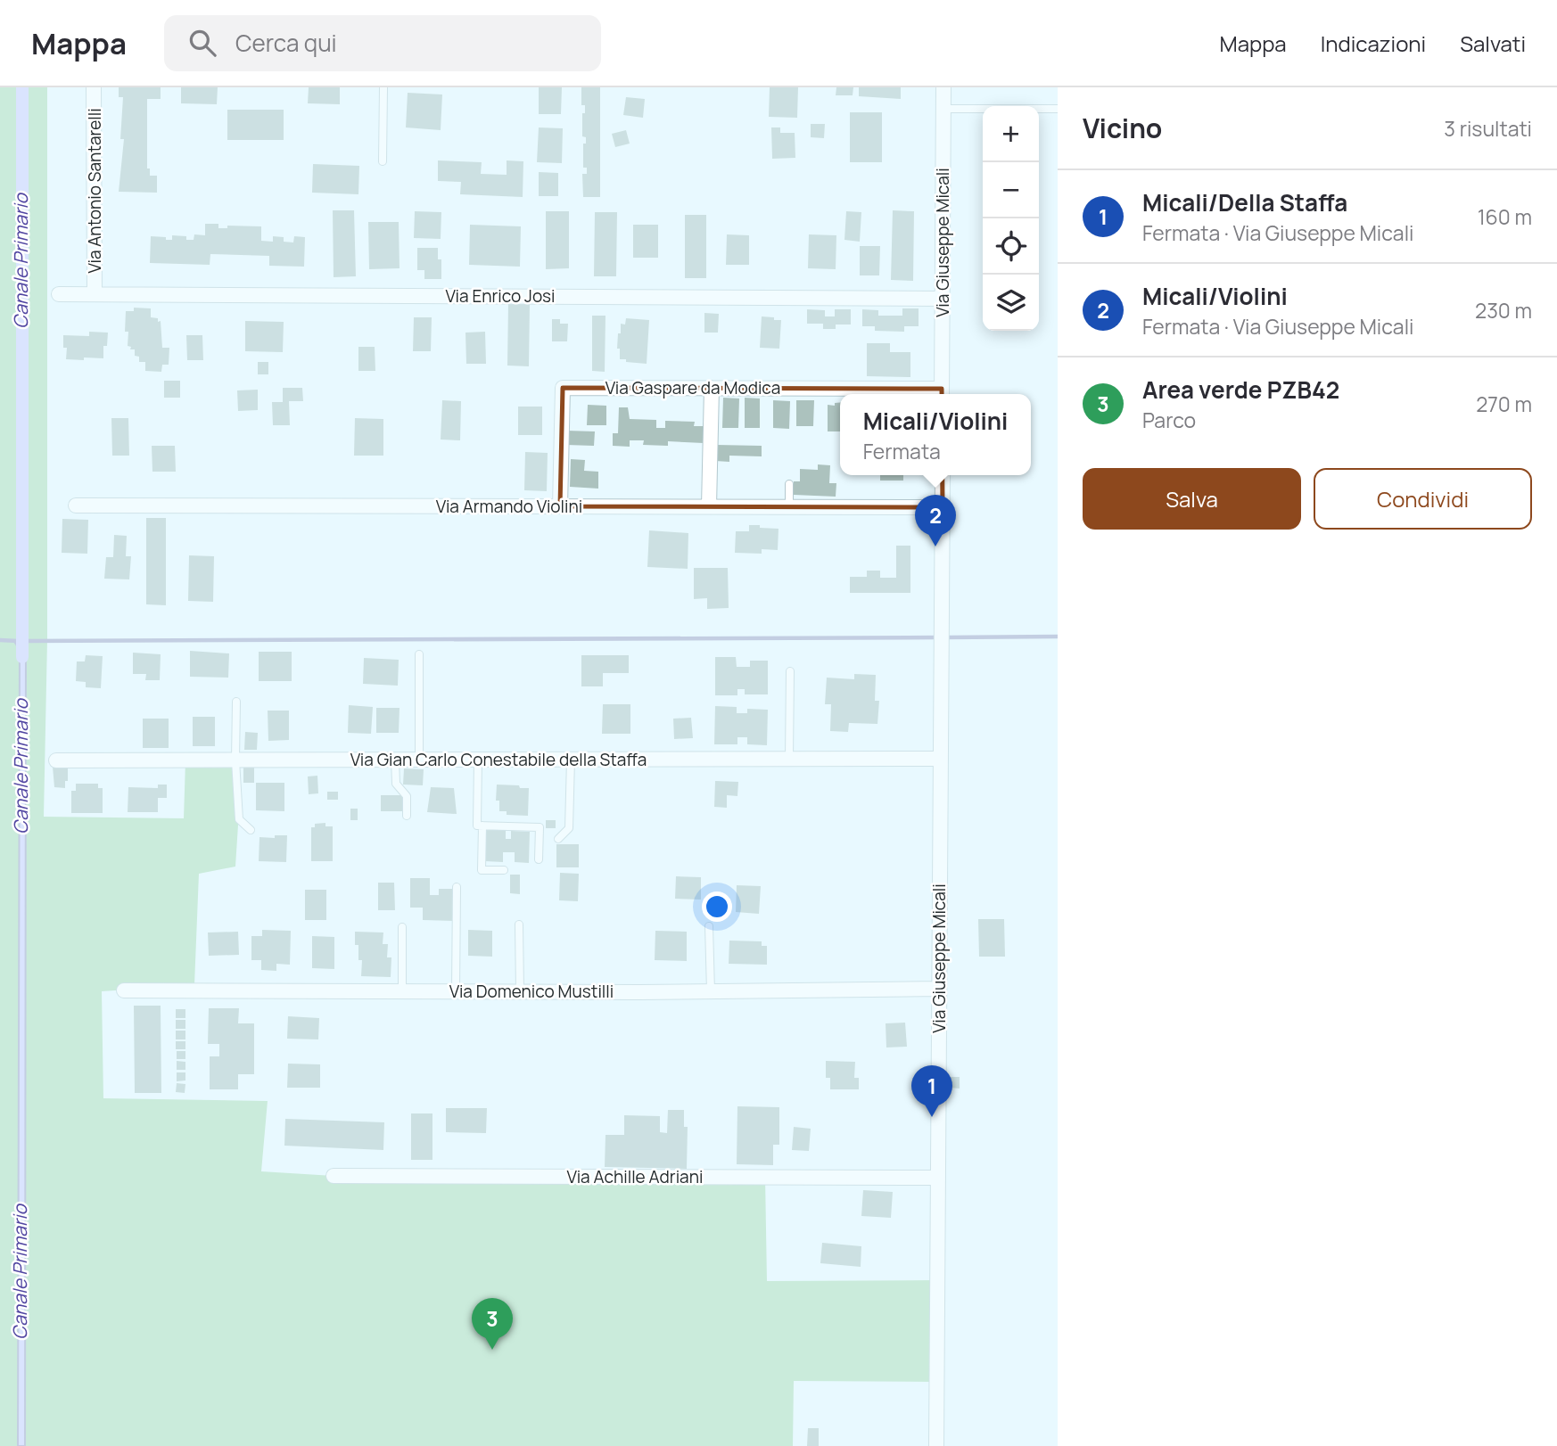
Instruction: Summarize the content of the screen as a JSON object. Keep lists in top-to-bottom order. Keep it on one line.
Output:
{"streets":{"street":["Via Antonio Santarelli","Via Giuseppe Micali","Via Enrico Josi","Via Gaspare da Modica","Via Armando Violini","Via Gian Carlo Conestabile della Staffa","Via Domenico Mustilli","Via Achille Adriani"]},"crossings":[["Via Antonio Santarelli","Via Enrico Josi"],["Via Giuseppe Micali","Via Enrico Josi"],["Via Giuseppe Micali","Via Gaspare da Modica"],["Via Giuseppe Micali","Via Armando Violini"],["Via Giuseppe Micali","Via Gian Carlo Conestabile della Staffa"],["Via Giuseppe Micali","Via Domenico Mustilli"],["Via Giuseppe Micali","Via Achille Adriani"],["Via Gaspare da Modica","Via Armando Violini"]],"water":["Canale Primario"],"page":{"header":"Mappa","search":"Cerca qui","nav":["Mappa","Indicazioni","Salvati"],"heading":["Vicino","3 risultati"],"map_buttons":["+","−"],"list":[{"mark":"1","name":"Micali/Della Staffa","note":"Fermata · Via Giuseppe Micali","value":"160 m"},{"mark":"2","name":"Micali/Violini","note":"Fermata · Via Giuseppe Micali","value":"230 m"},{"mark":"3","name":"Area verde PZB42","note":"Parco","value":"270 m"}],"popup":["Micali/Violini","Fermata"],"buttons":["Salva","Condividi"],"pins":["2","1","3"]}}
